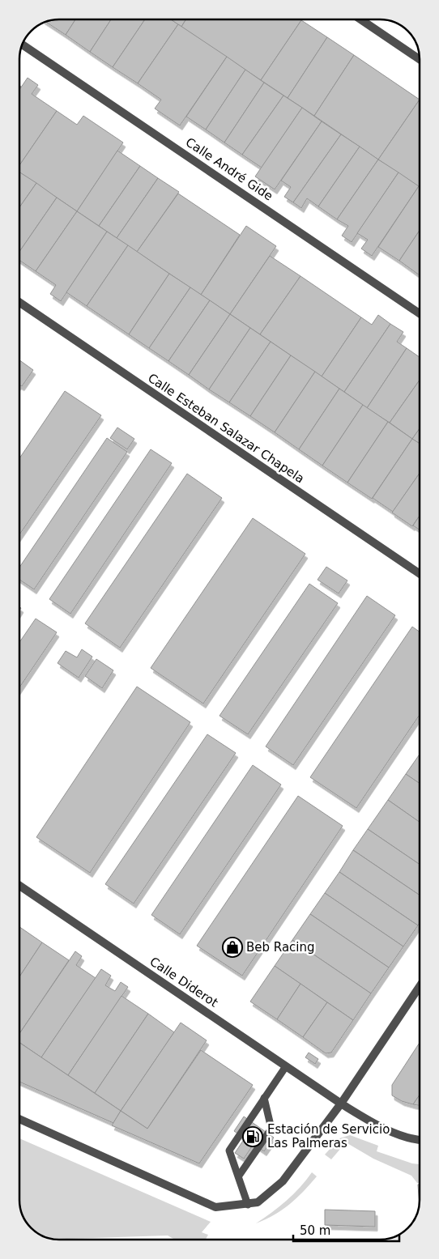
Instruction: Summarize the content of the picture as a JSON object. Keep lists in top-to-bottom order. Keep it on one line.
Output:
{"streets":{"street":["Calle André Gide","Calle Esteban Salazar Chapela","Calle Diderot"]},"places":{"shop":["Beb Racing"],"fuel station":["Estación de Servicio Las Palmeras"]},"scale_bar":"50 m"}
